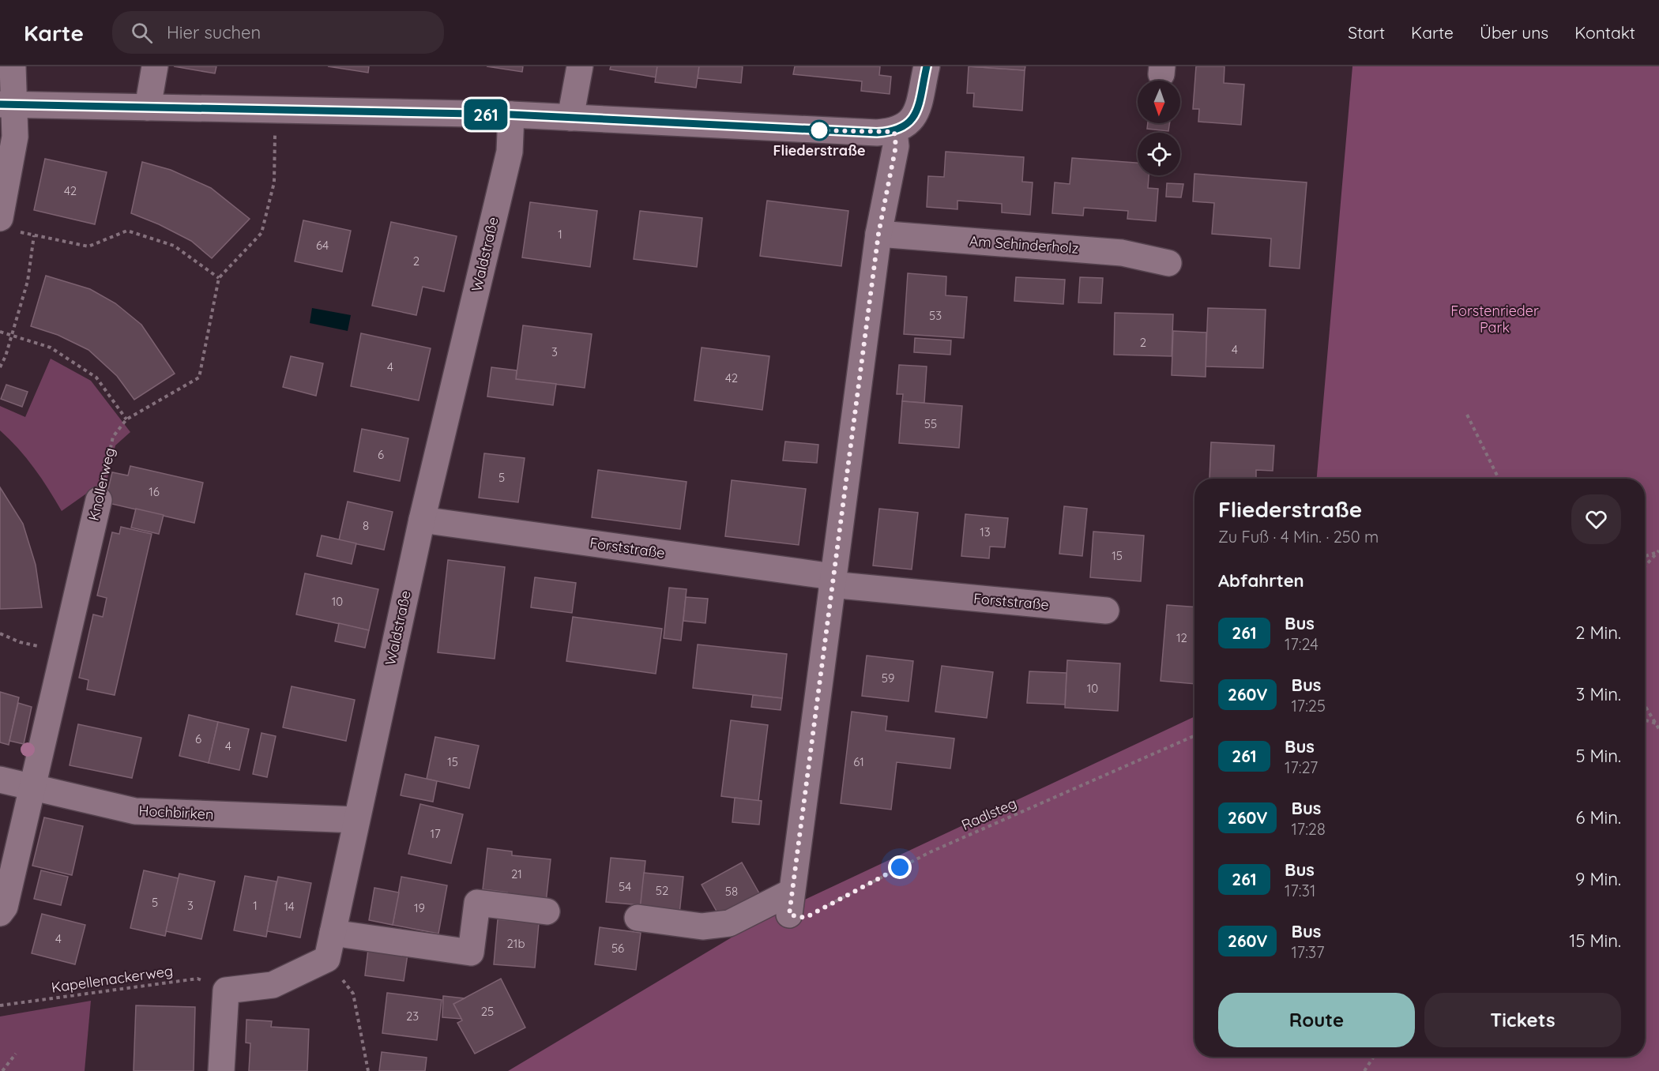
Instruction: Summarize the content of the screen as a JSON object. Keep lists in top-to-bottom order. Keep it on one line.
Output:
{"streets":{"street":["Am Schinderholz","Waldstraße","Knollerweg","Forststraße","Hochbirken"],"path":["Radlsteg","Kapellenackerweg"]},"crossings":[["Waldstraße","Forststraße"],["Waldstraße","Hochbirken"],["Knollerweg","Hochbirken"]],"parks":["Forstenrieder Park"],"places":["Fliederstraße"],"lines":["bus line 261"],"house_numbers":["42","1","64","2","53","2","4","3","4","42","55","6","5","16","8","13","15","10","12","59","10","6","4","15","61","17","21","54","52","58","5","3","1","14","19","4","21b","56","25","23"],"north":"bottom","page":{"header":"Karte","search":"Hier suchen","nav":["Start","Karte","Über uns","Kontakt"],"on_map":"261","heading":[["Fliederstraße","Zu Fuß · 4 Min. · 250 m"],"Abfahrten"],"list":[{"mark":"261","name":"Bus","note":"17:24","value":"2 Min."},{"mark":"260V","name":"Bus","note":"17:25","value":"3 Min."},{"mark":"261","name":"Bus","note":"17:27","value":"5 Min."},{"mark":"260V","name":"Bus","note":"17:28","value":"6 Min."},{"mark":"261","name":"Bus","note":"17:31","value":"9 Min."},{"mark":"260V","name":"Bus","note":"17:37","value":"15 Min."}],"buttons":["Route","Tickets"]}}
